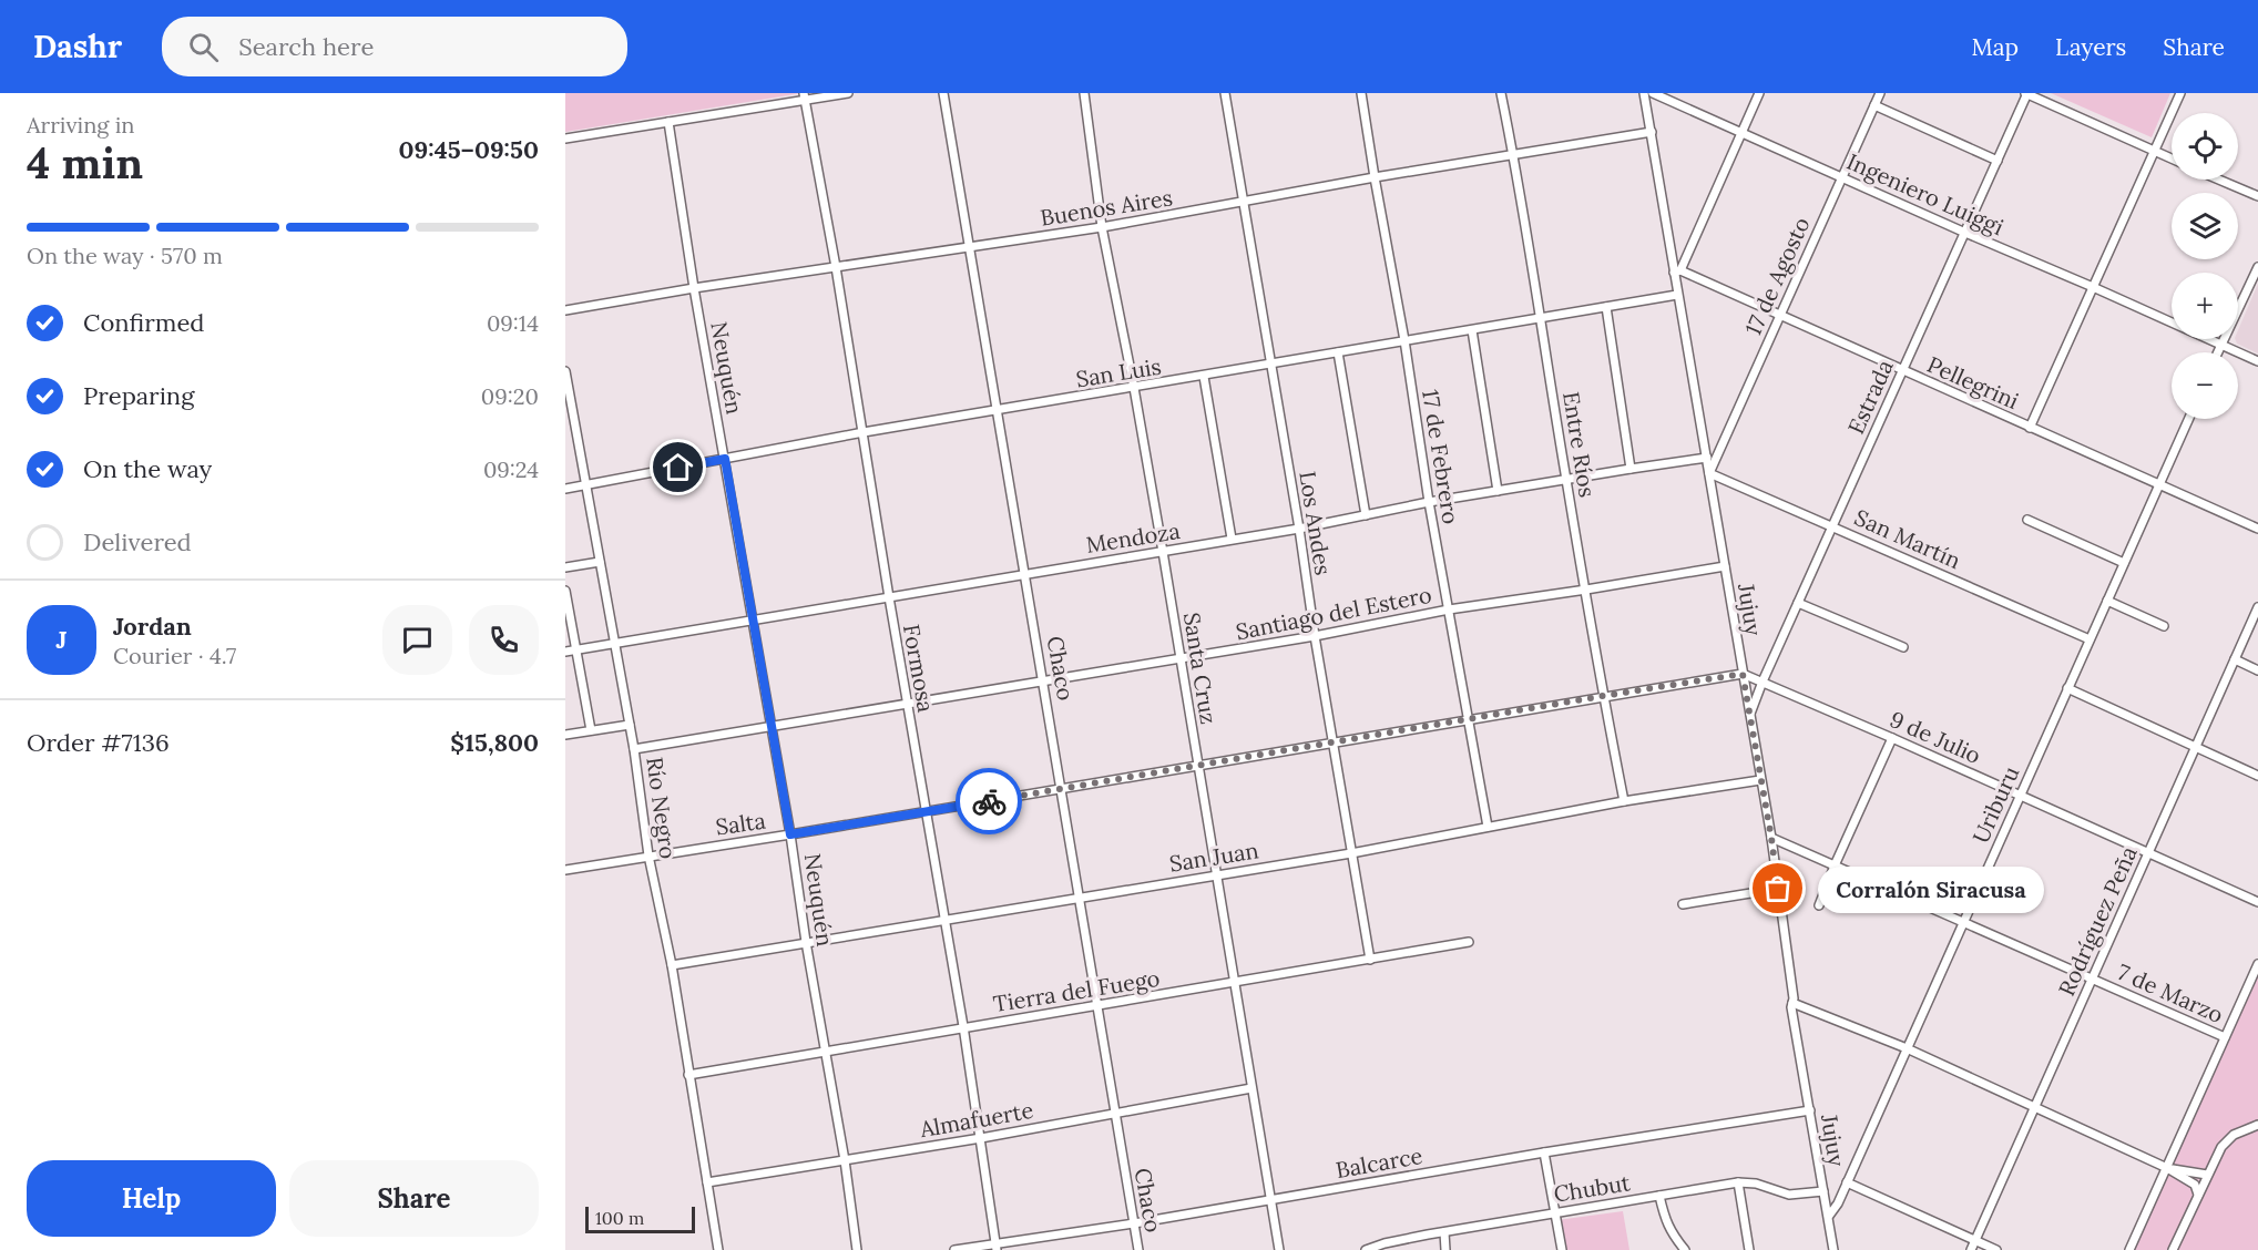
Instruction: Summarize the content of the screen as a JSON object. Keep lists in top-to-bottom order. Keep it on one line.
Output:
{"streets":{"street":["Ingeniero Luiggi","Buenos Aires","17 de Agosto","Neuquén","San Luis","Pellegrini","Estrada","Entre Ríos","17 de Febrero","Los Andes","Mendoza","San Martín","Jujuy","Santiago del Estero","Formosa","Chaco","Santa Cruz","9 de Julio","Uriburu","Río Negro","Salta","San Juan","Rodríguez Peña","Tierra del Fuego","7 de Marzo","Almafuerte","Balcarce","Chubut"]},"crossings":[["Ingeniero Luiggi","17 de Agosto"],["Ingeniero Luiggi","Estrada"],["Buenos Aires","Neuquén"],["Buenos Aires","Entre Ríos"],["Buenos Aires","17 de Febrero"],["Buenos Aires","Los Andes"],["Buenos Aires","Jujuy"],["Buenos Aires","Formosa"],["Buenos Aires","Chaco"],["Buenos Aires","Santa Cruz"],["17 de Agosto","Pellegrini"],["17 de Agosto","San Martín"],["17 de Agosto","Jujuy"],["Neuquén","San Luis"],["Neuquén","Mendoza"],["Neuquén","Santiago del Estero"],["Neuquén","Salta"],["Neuquén","San Juan"],["Neuquén","Tierra del Fuego"],["Neuquén","Almafuerte"],["San Luis","Entre Ríos"],["San Luis","17 de Febrero"],["San Luis","Los Andes"],["San Luis","Jujuy"],["San Luis","Formosa"],["San Luis","Chaco"],["San Luis","Santa Cruz"],["San Luis","Río Negro"],["Pellegrini","Estrada"],["Pellegrini","Jujuy"],["Pellegrini","Uriburu"],["Estrada","San Martín"],["Estrada","Jujuy"],["Estrada","9 de Julio"],["Entre Ríos","Mendoza"],["Entre Ríos","Santiago del Estero"],["Entre Ríos","Salta"],["Entre Ríos","San Juan"],["17 de Febrero","Mendoza"],["17 de Febrero","Santiago del Estero"],["17 de Febrero","Salta"],["17 de Febrero","San Juan"],["Los Andes","Mendoza"],["Los Andes","Santiago del Estero"],["Los Andes","Salta"],["Los Andes","San Juan"],["Los Andes","Tierra del Fuego"],["Mendoza","Jujuy"],["Mendoza","Formosa"],["Mendoza","Chaco"],["Mendoza","Santa Cruz"],["Mendoza","Río Negro"],["San Martín","Jujuy"],["San Martín","Uriburu"],["Jujuy","Santiago del Estero"],["Jujuy","9 de Julio"],["Jujuy","Uriburu"],["Jujuy","Salta"],["Jujuy","San Juan"],["Jujuy","7 de Marzo"],["Jujuy","Balcarce"],["Jujuy","Chubut"],["Santiago del Estero","Formosa"],["Santiago del Estero","Chaco"],["Santiago del Estero","Santa Cruz"],["Santiago del Estero","Río Negro"],["Formosa","Salta"],["Formosa","San Juan"],["Formosa","Tierra del Fuego"],["Formosa","Almafuerte"],["Formosa","Balcarce"],["Chaco","Salta"],["Chaco","San Juan"],["Chaco","Tierra del Fuego"],["Chaco","Almafuerte"],["Chaco","Balcarce"],["Santa Cruz","Salta"],["Santa Cruz","San Juan"],["Santa Cruz","Tierra del Fuego"],["Santa Cruz","Almafuerte"],["Santa Cruz","Balcarce"],["9 de Julio","Uriburu"],["9 de Julio","Salta"],["9 de Julio","Rodríguez Peña"],["Uriburu","7 de Marzo"],["Río Negro","Salta"],["Río Negro","San Juan"],["Río Negro","Tierra del Fuego"],["Río Negro","Almafuerte"],["Rodríguez Peña","7 de Marzo"]],"places":["Corralón Siracusa"],"scale_bar":"100 m","page":{"header":"Dashr","search":"Search here","nav":["Map","Layers","Share"],"heading":["4 min","Arriving in","09:45–09:50"],"panel":["Jordan","Courier · 4.7","Order #7136","$15,800"],"map_buttons":["+","−"],"bar":"On the way · 570 m","list":[["Confirmed","09:14"],["Preparing","09:20"],["On the way","09:24"],"Delivered"],"round":"J","bubble":"Corralón Siracusa","buttons":["Help","Share"],"scale":"100 m"}}
